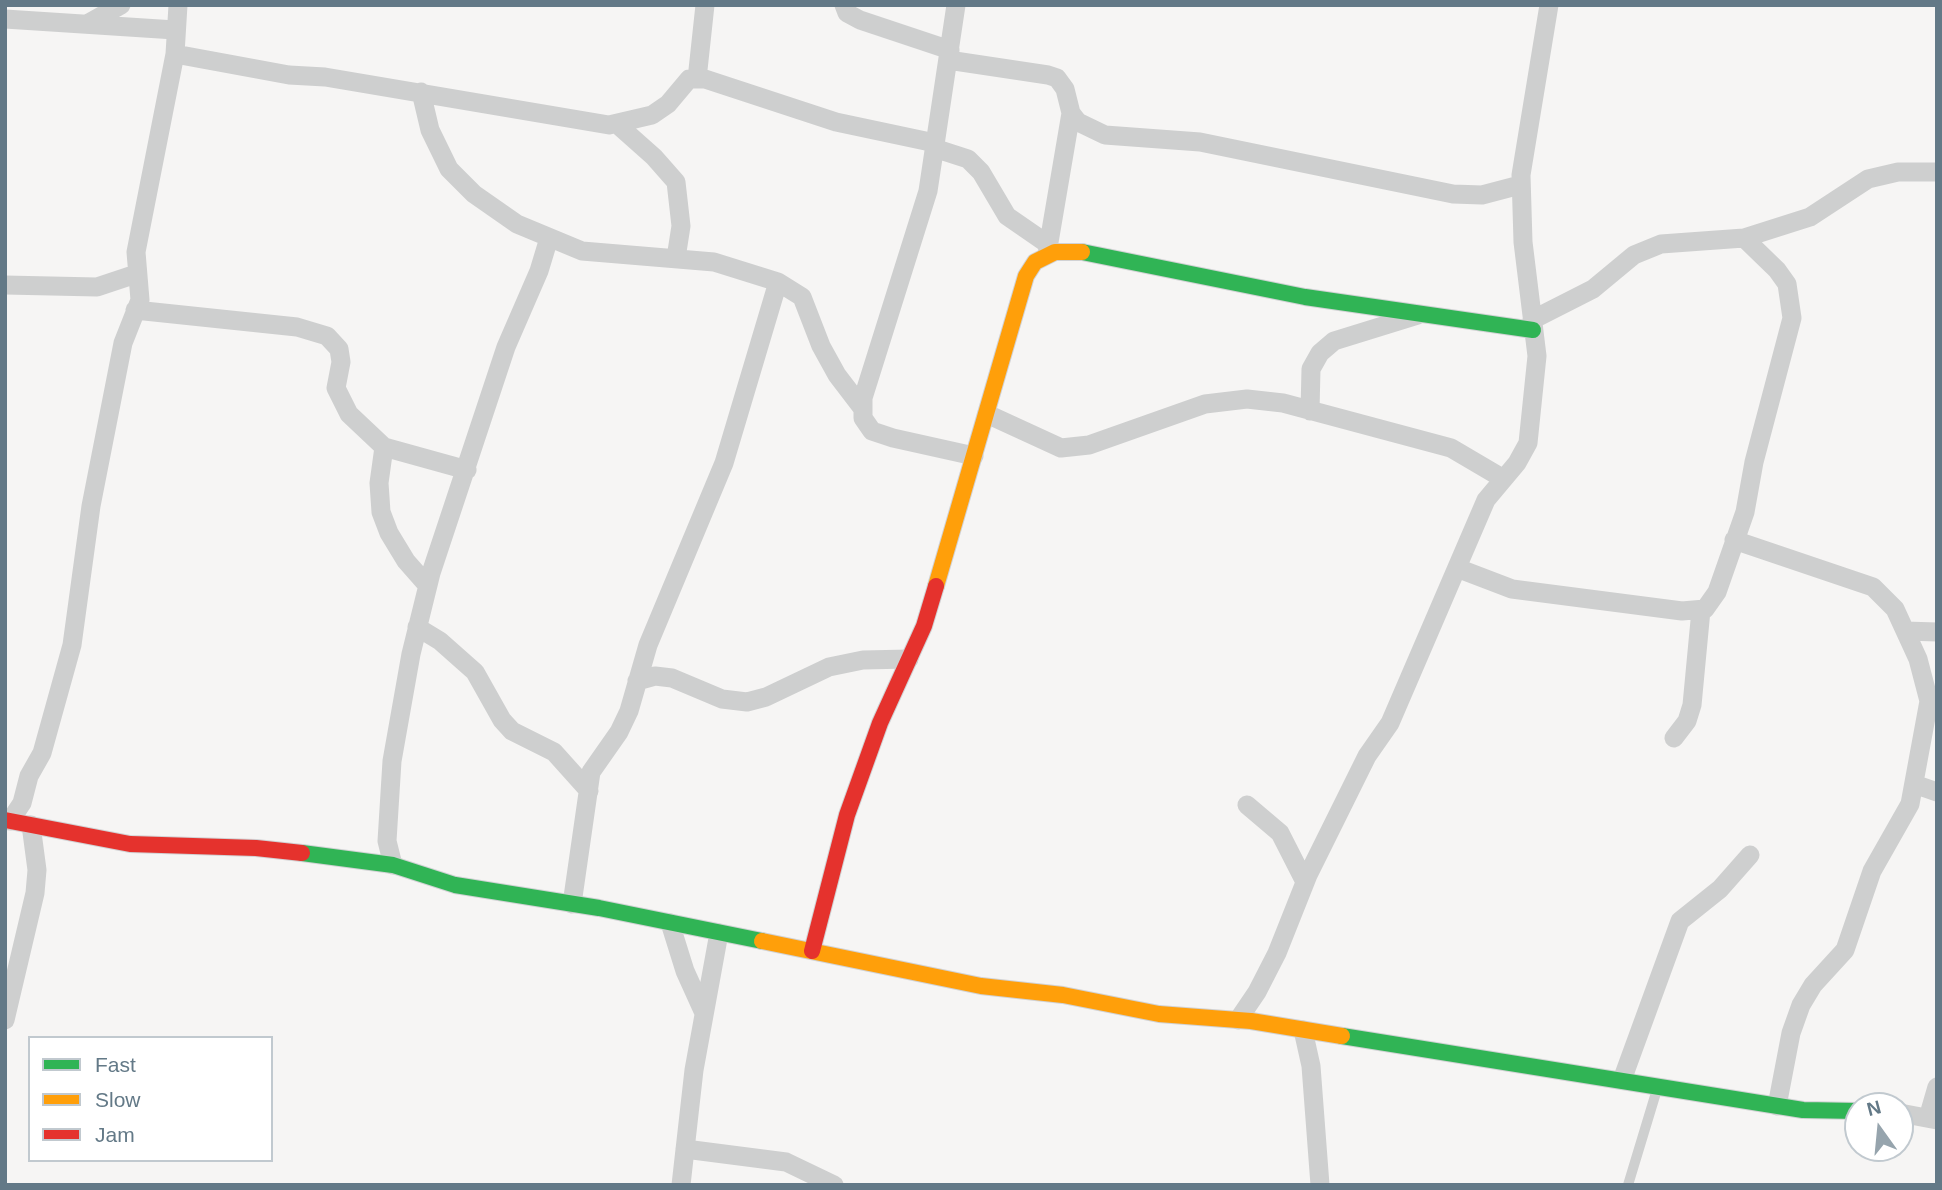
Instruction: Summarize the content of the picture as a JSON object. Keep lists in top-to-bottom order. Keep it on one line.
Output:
{"legend":["Fast","Slow","Jam"],"north":"top"}
